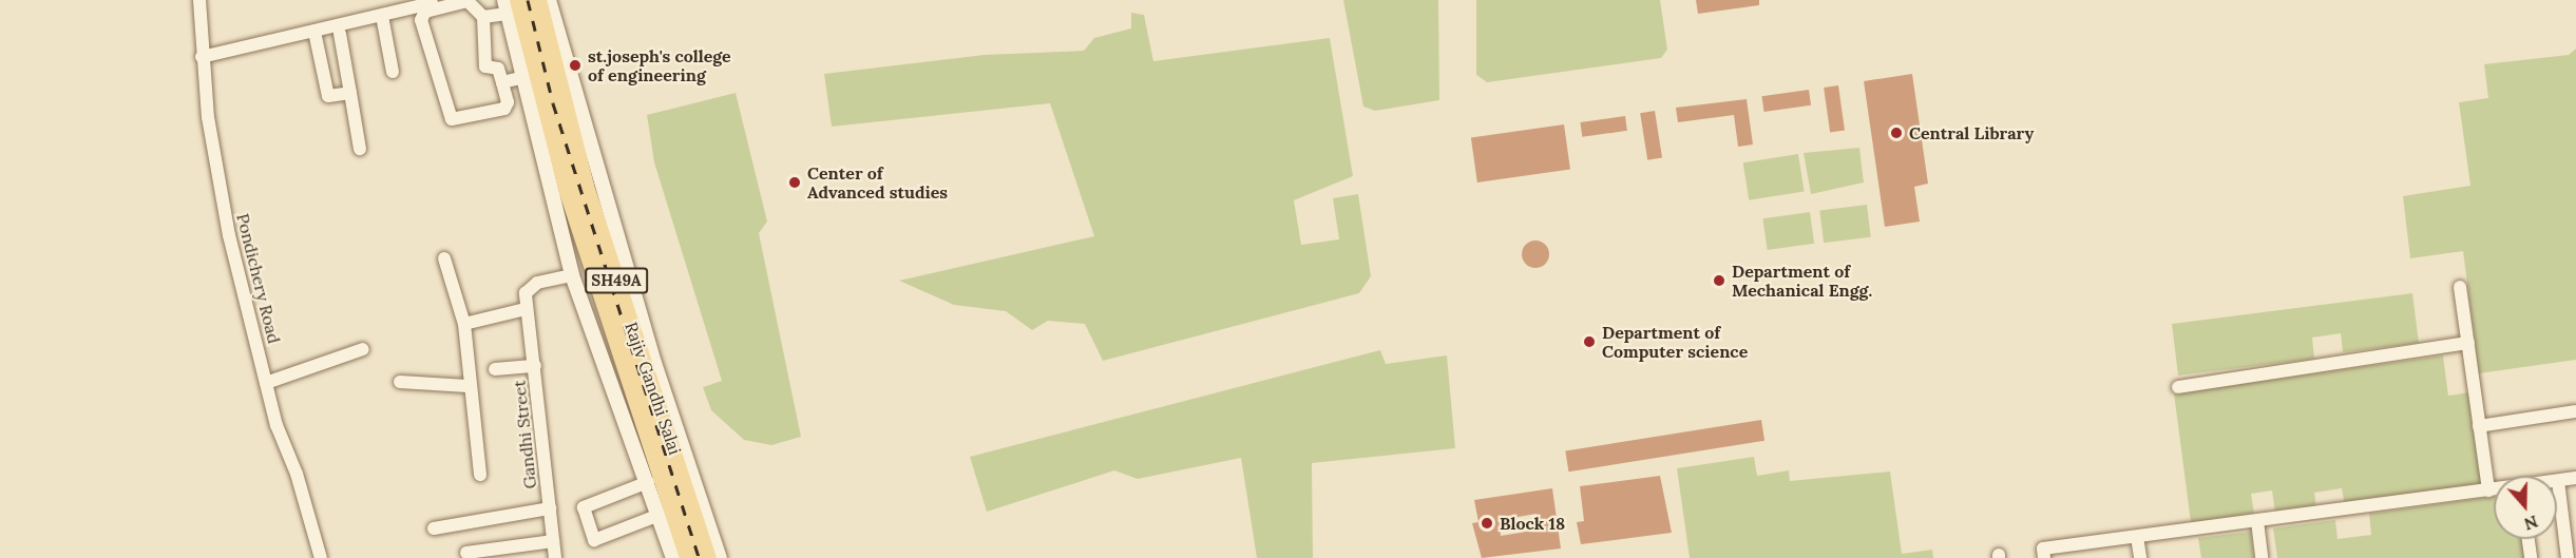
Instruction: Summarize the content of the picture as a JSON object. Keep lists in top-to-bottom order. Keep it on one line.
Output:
{"streets":{"main road":["SH49A","Rajiv Gandhi Salai"],"street":["Pondichery Road","Gandhi Street"]},"places":["st.joseph's college of engineering","Central Library","Center of Advanced studies","Department of Mechanical Engg.","Department of Computer science","Block 18"],"north":"bottom"}
